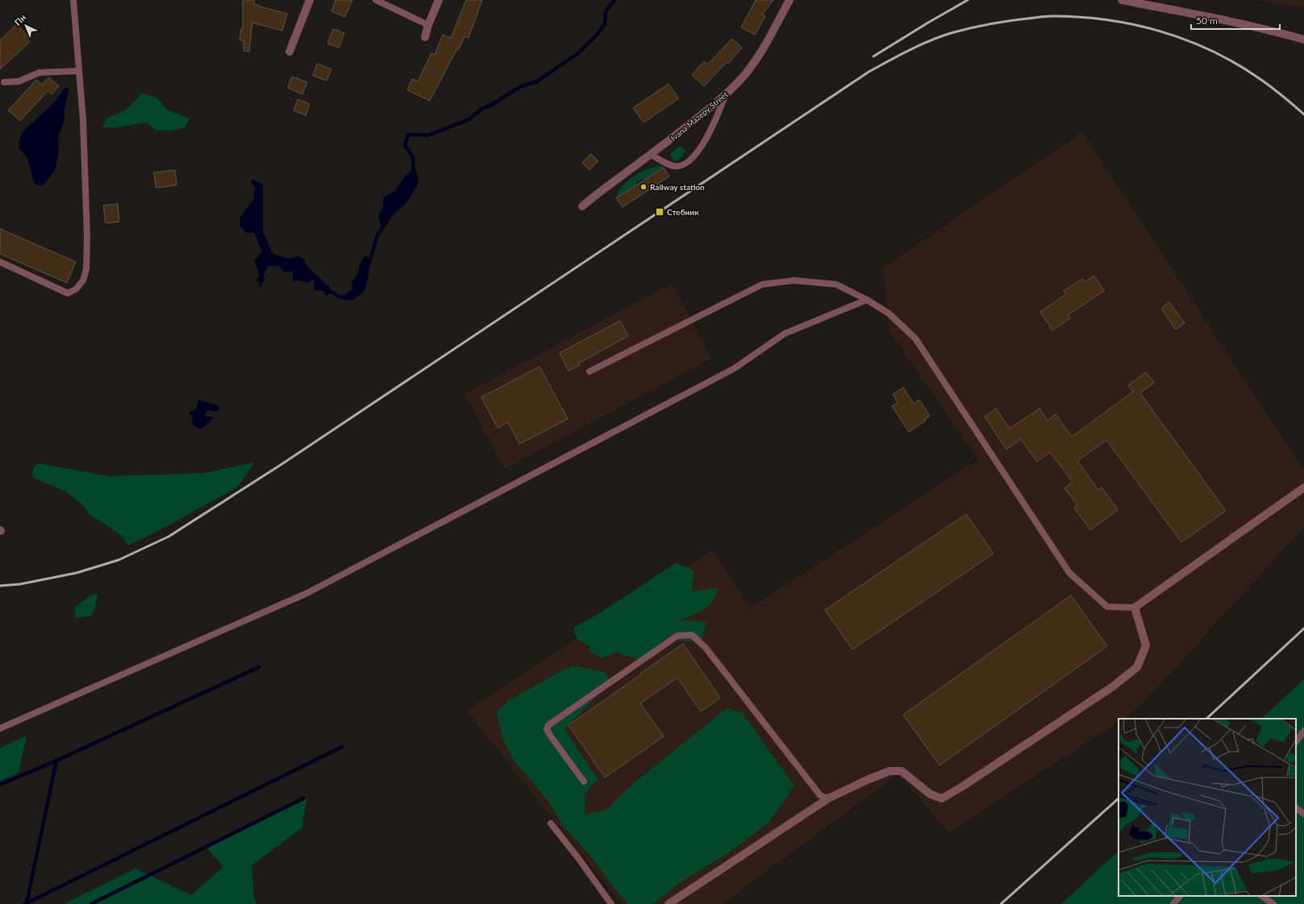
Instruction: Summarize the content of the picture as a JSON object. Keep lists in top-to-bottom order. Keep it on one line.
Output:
{"streets":{"street":["Ivana Mazepy Street"]},"places":{"other":["Railway station"],"transit":["Стебник"]},"scale_bar":"50 m","north":"top left"}
